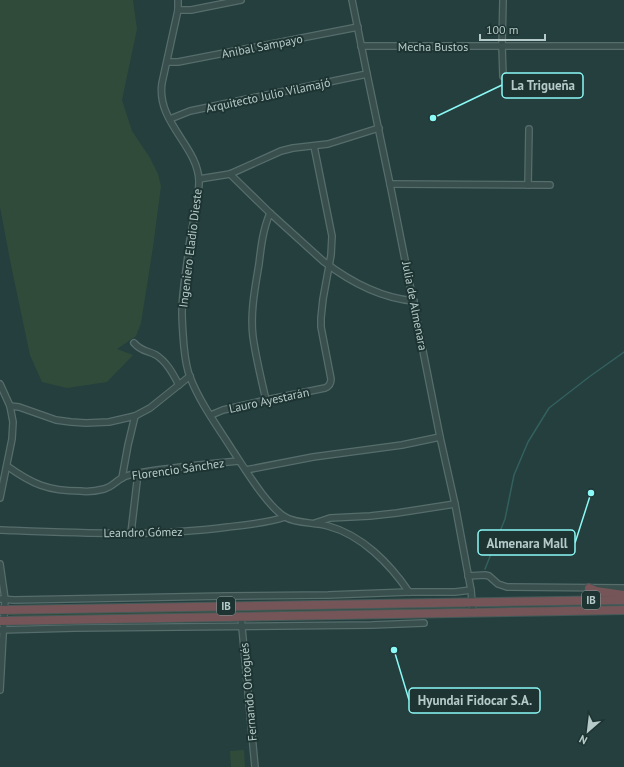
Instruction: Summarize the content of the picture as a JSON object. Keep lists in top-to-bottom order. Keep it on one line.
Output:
{"streets":{"highway":["IB"],"street":["Anibal Sampayo","Mecha Bustos","Arquitecto Julio Vilamajó","Ingeniero Eladio Dieste","Julia de Almenara","Lauro Ayestarán","Florencio Sánchez","Leandro Gómez","Fernando Ortogués"]},"crossings":[["Anibal Sampayo","Ingeniero Eladio Dieste"],["Anibal Sampayo","Julia de Almenara"],["Mecha Bustos","Julia de Almenara"],["Arquitecto Julio Vilamajó","Ingeniero Eladio Dieste"],["Arquitecto Julio Vilamajó","Julia de Almenara"],["Ingeniero Eladio Dieste","Lauro Ayestarán"],["Ingeniero Eladio Dieste","Florencio Sánchez"],["Ingeniero Eladio Dieste","Leandro Gómez"],["Julia de Almenara","IB"],["IB","Fernando Ortogués"]],"places":["La Trigueña","Almenara Mall","Hyundai Fidocar S.A."],"scale_bar":"100 m","north":"bottom left"}
